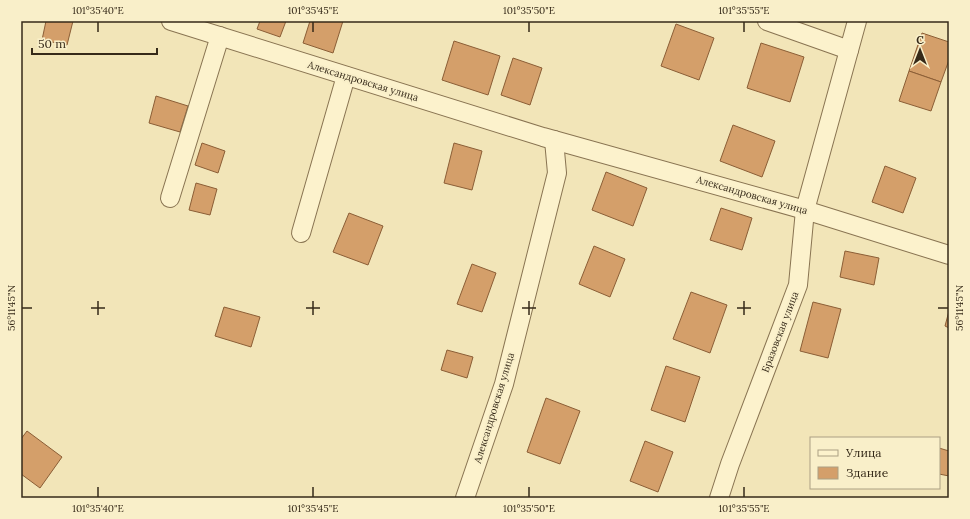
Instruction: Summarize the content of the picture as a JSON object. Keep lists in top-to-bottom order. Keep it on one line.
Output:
{"streets":{"street":["Александровская улица","Бразовская улица"]},"crossings":[["Александровская улица","Бразовская улица"]],"legend":["Улица","Здание"],"scale_bar":"50 m","north":"top","coordinates":["101°35'40\"E","101°35'45\"E","101°35'50\"E","101°35'55\"E","56°11'45\"N"]}
